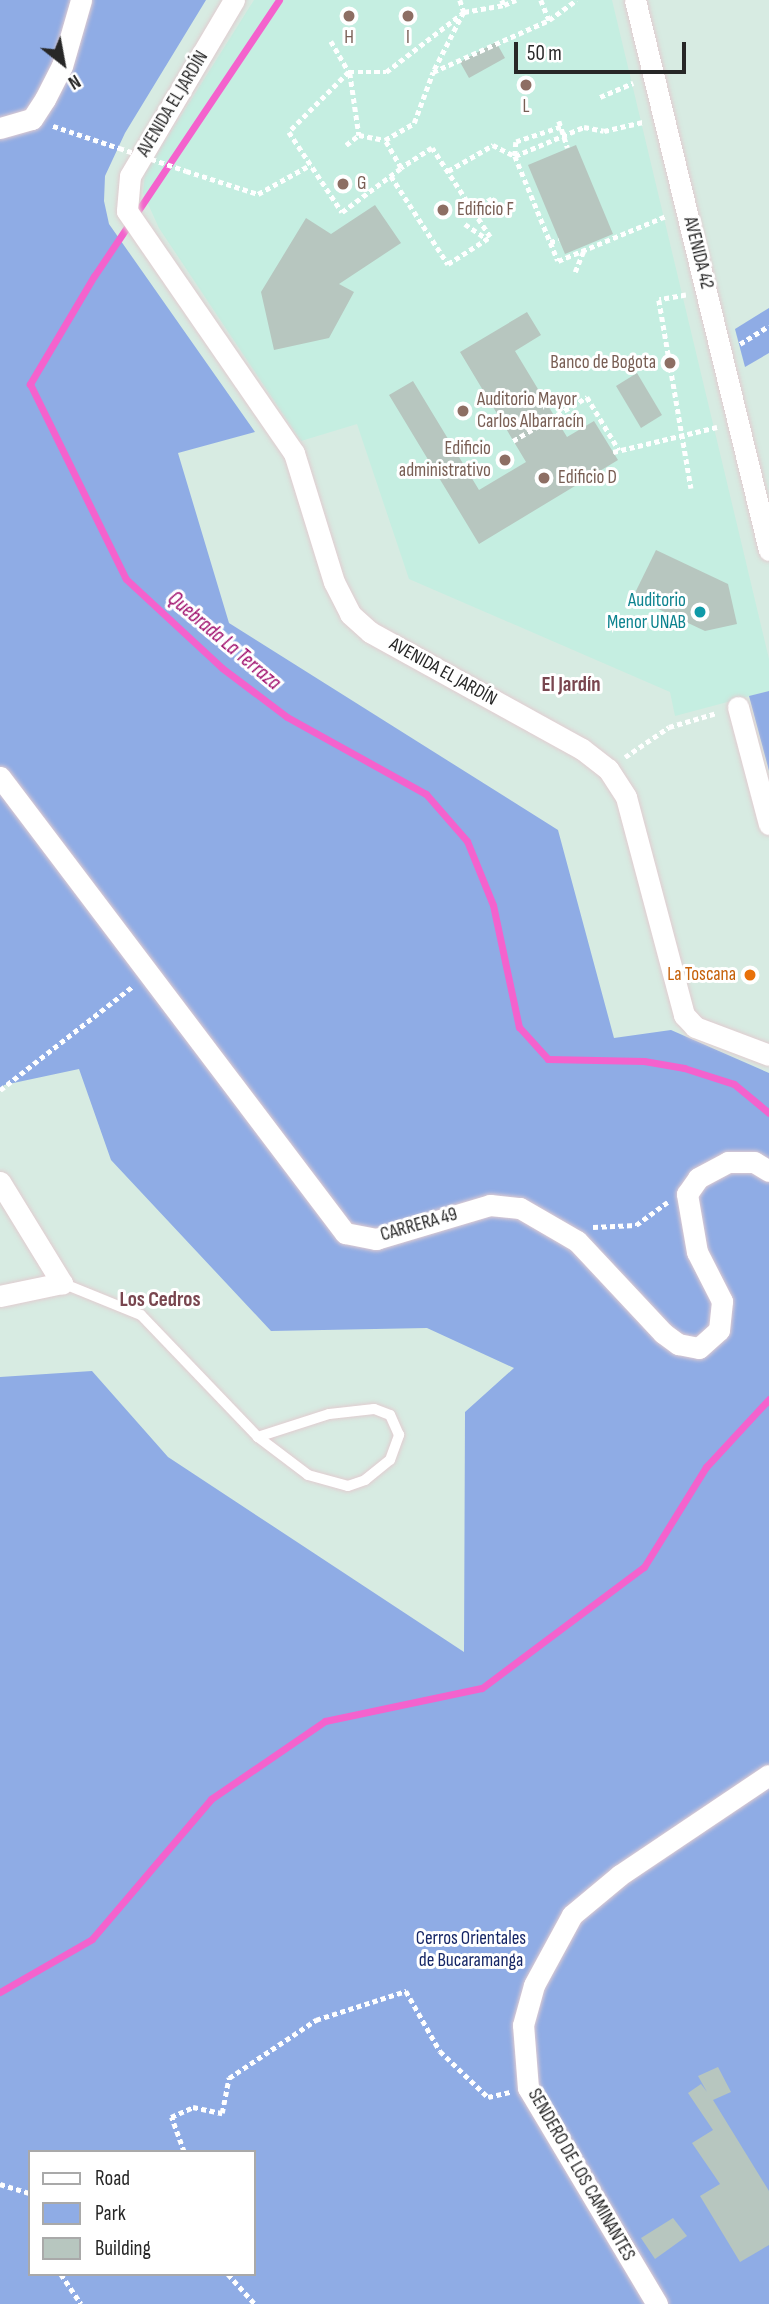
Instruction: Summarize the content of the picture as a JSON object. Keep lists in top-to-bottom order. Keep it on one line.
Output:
{"streets":{"street":["AVENIDA EL JARDÍN","AVENIDA 42","CARRERA 49","SENDERO DE LOS CAMINANTES"]},"districts":["El Jardín","Los Cedros"],"water":["Quebrada La Terraza"],"parks":["Cerros Orientales de Bucaramanga"],"places":["H","I","L","G","Edificio F","Banco de Bogota","Auditorio Mayor Carlos Albarracín","Edificio administrativo","Edificio D","Auditorio Menor UNAB","La Toscana"],"legend":["Road","Park","Building"],"scale_bar":"50 m","north":"bottom right"}
